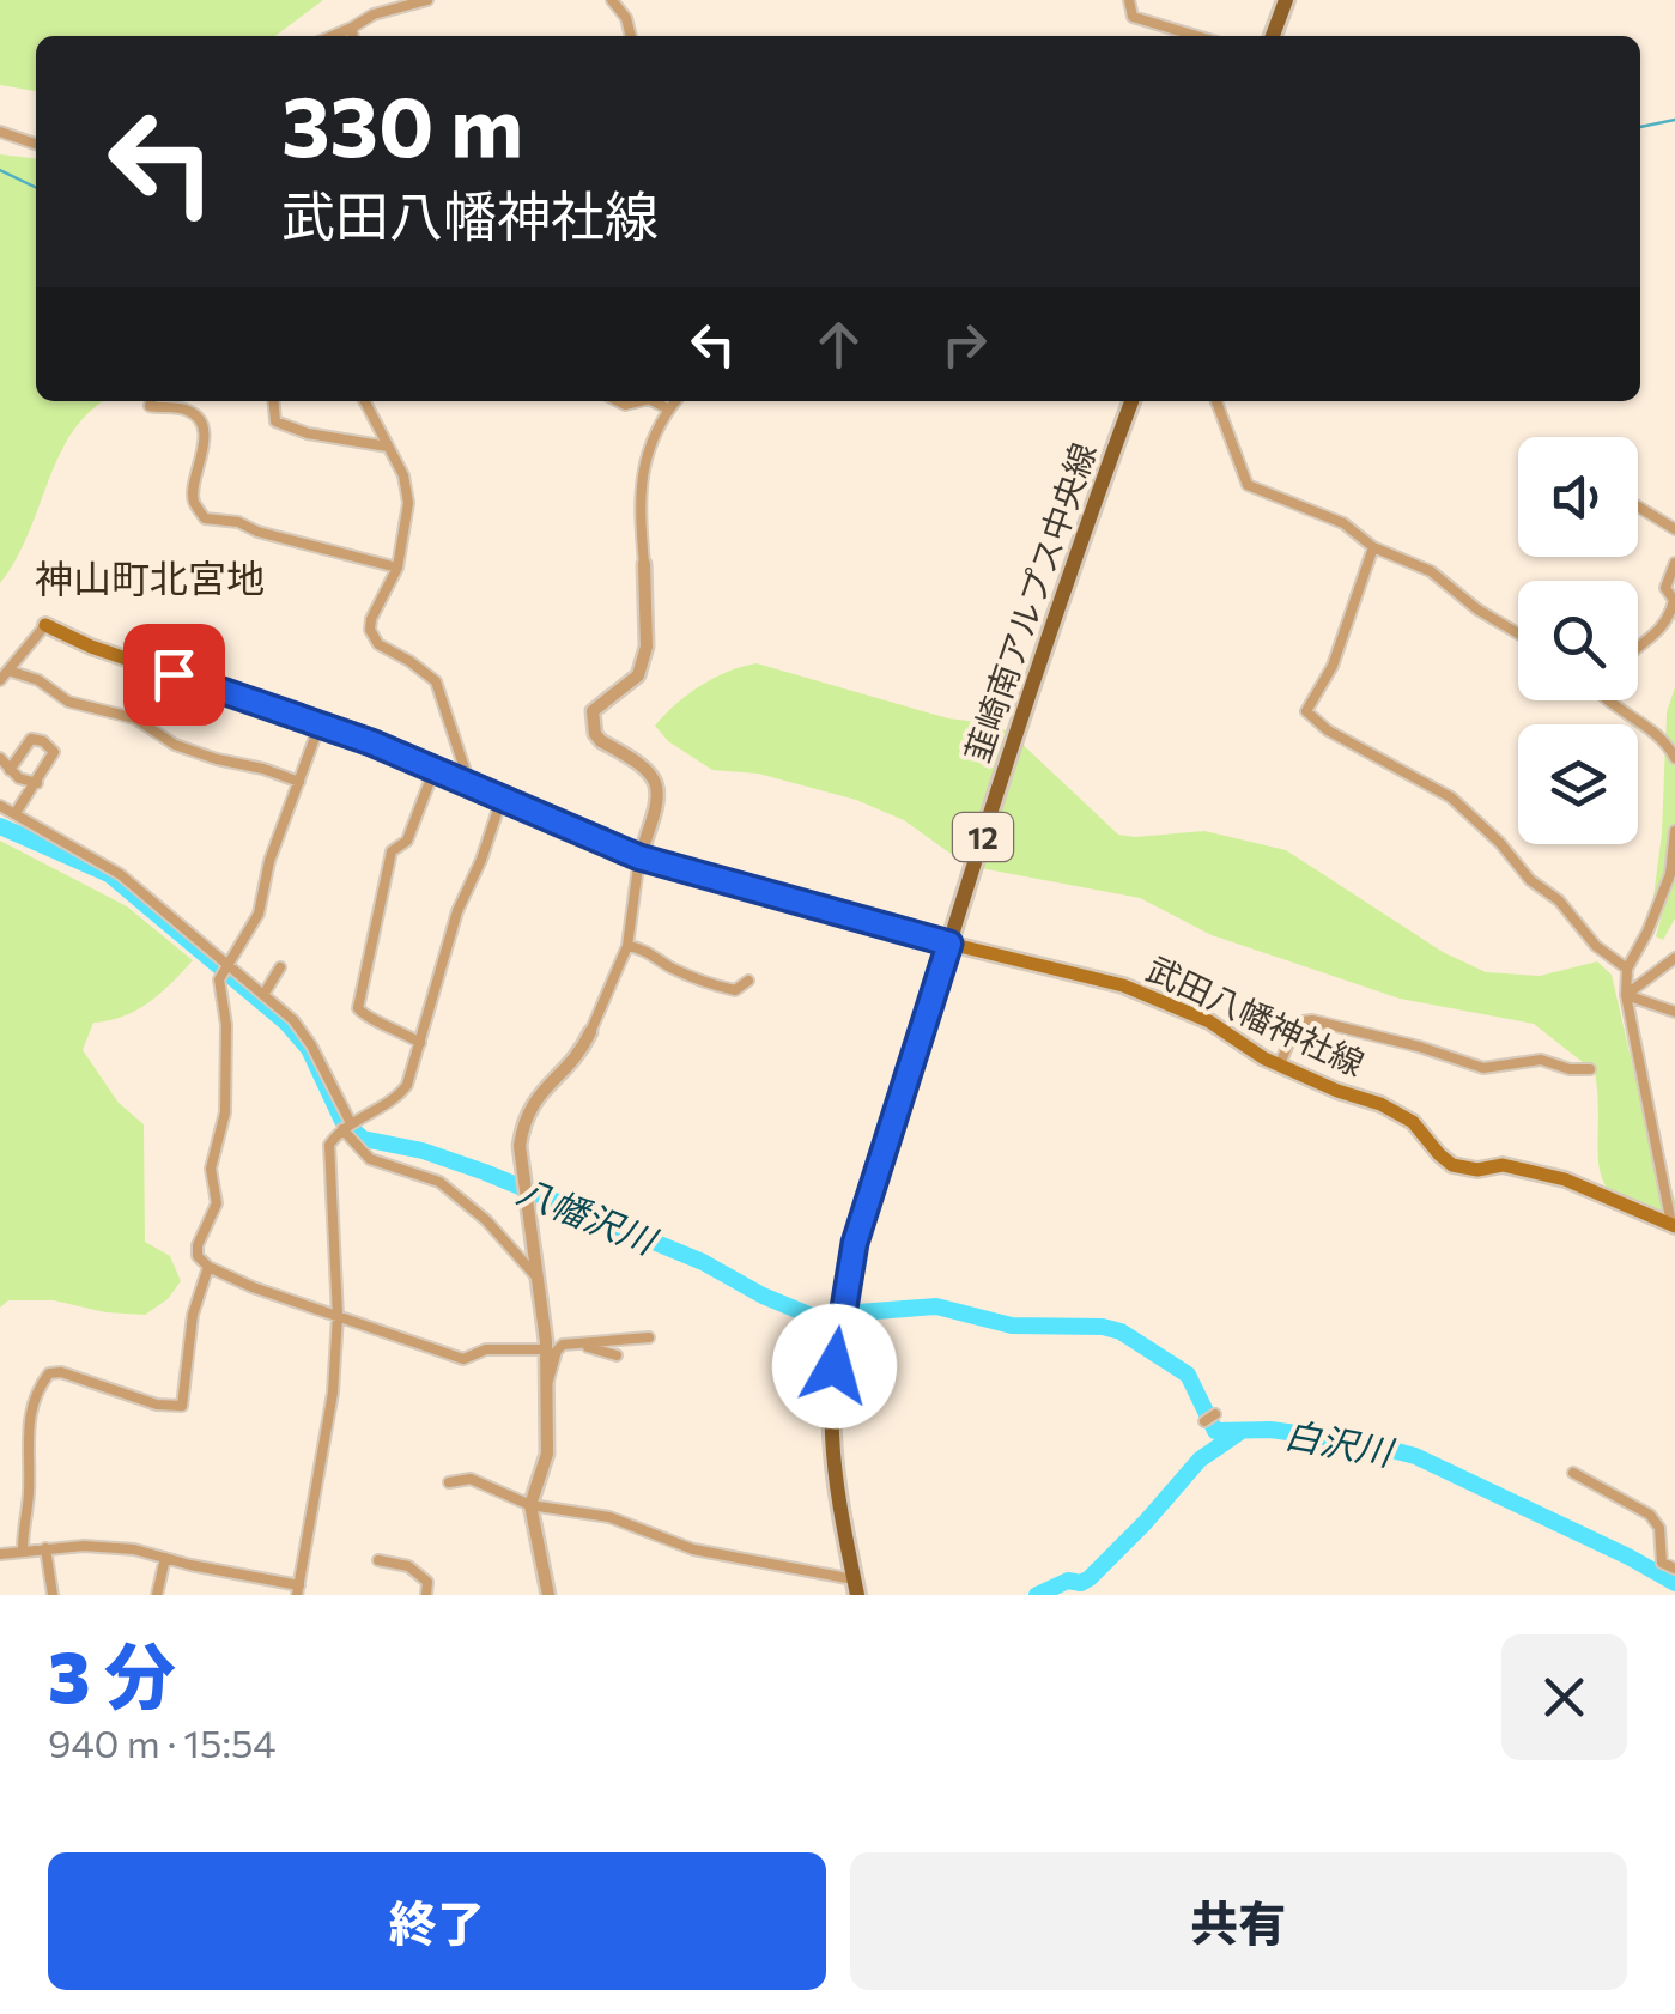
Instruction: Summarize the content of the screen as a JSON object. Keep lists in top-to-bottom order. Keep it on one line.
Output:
{"streets":{"main road":["韮崎南アルプス中央線","12","武田八幡神社線"]},"crossings":[["韮崎南アルプス中央線","武田八幡神社線"]],"districts":["神山町北宮地"],"water":["八幡沢川","白沢川"],"page":{"turn":["330 m","武田八幡神社線"],"heading":["3 分","940 m · 15:54"],"buttons":["終了","共有"]}}
